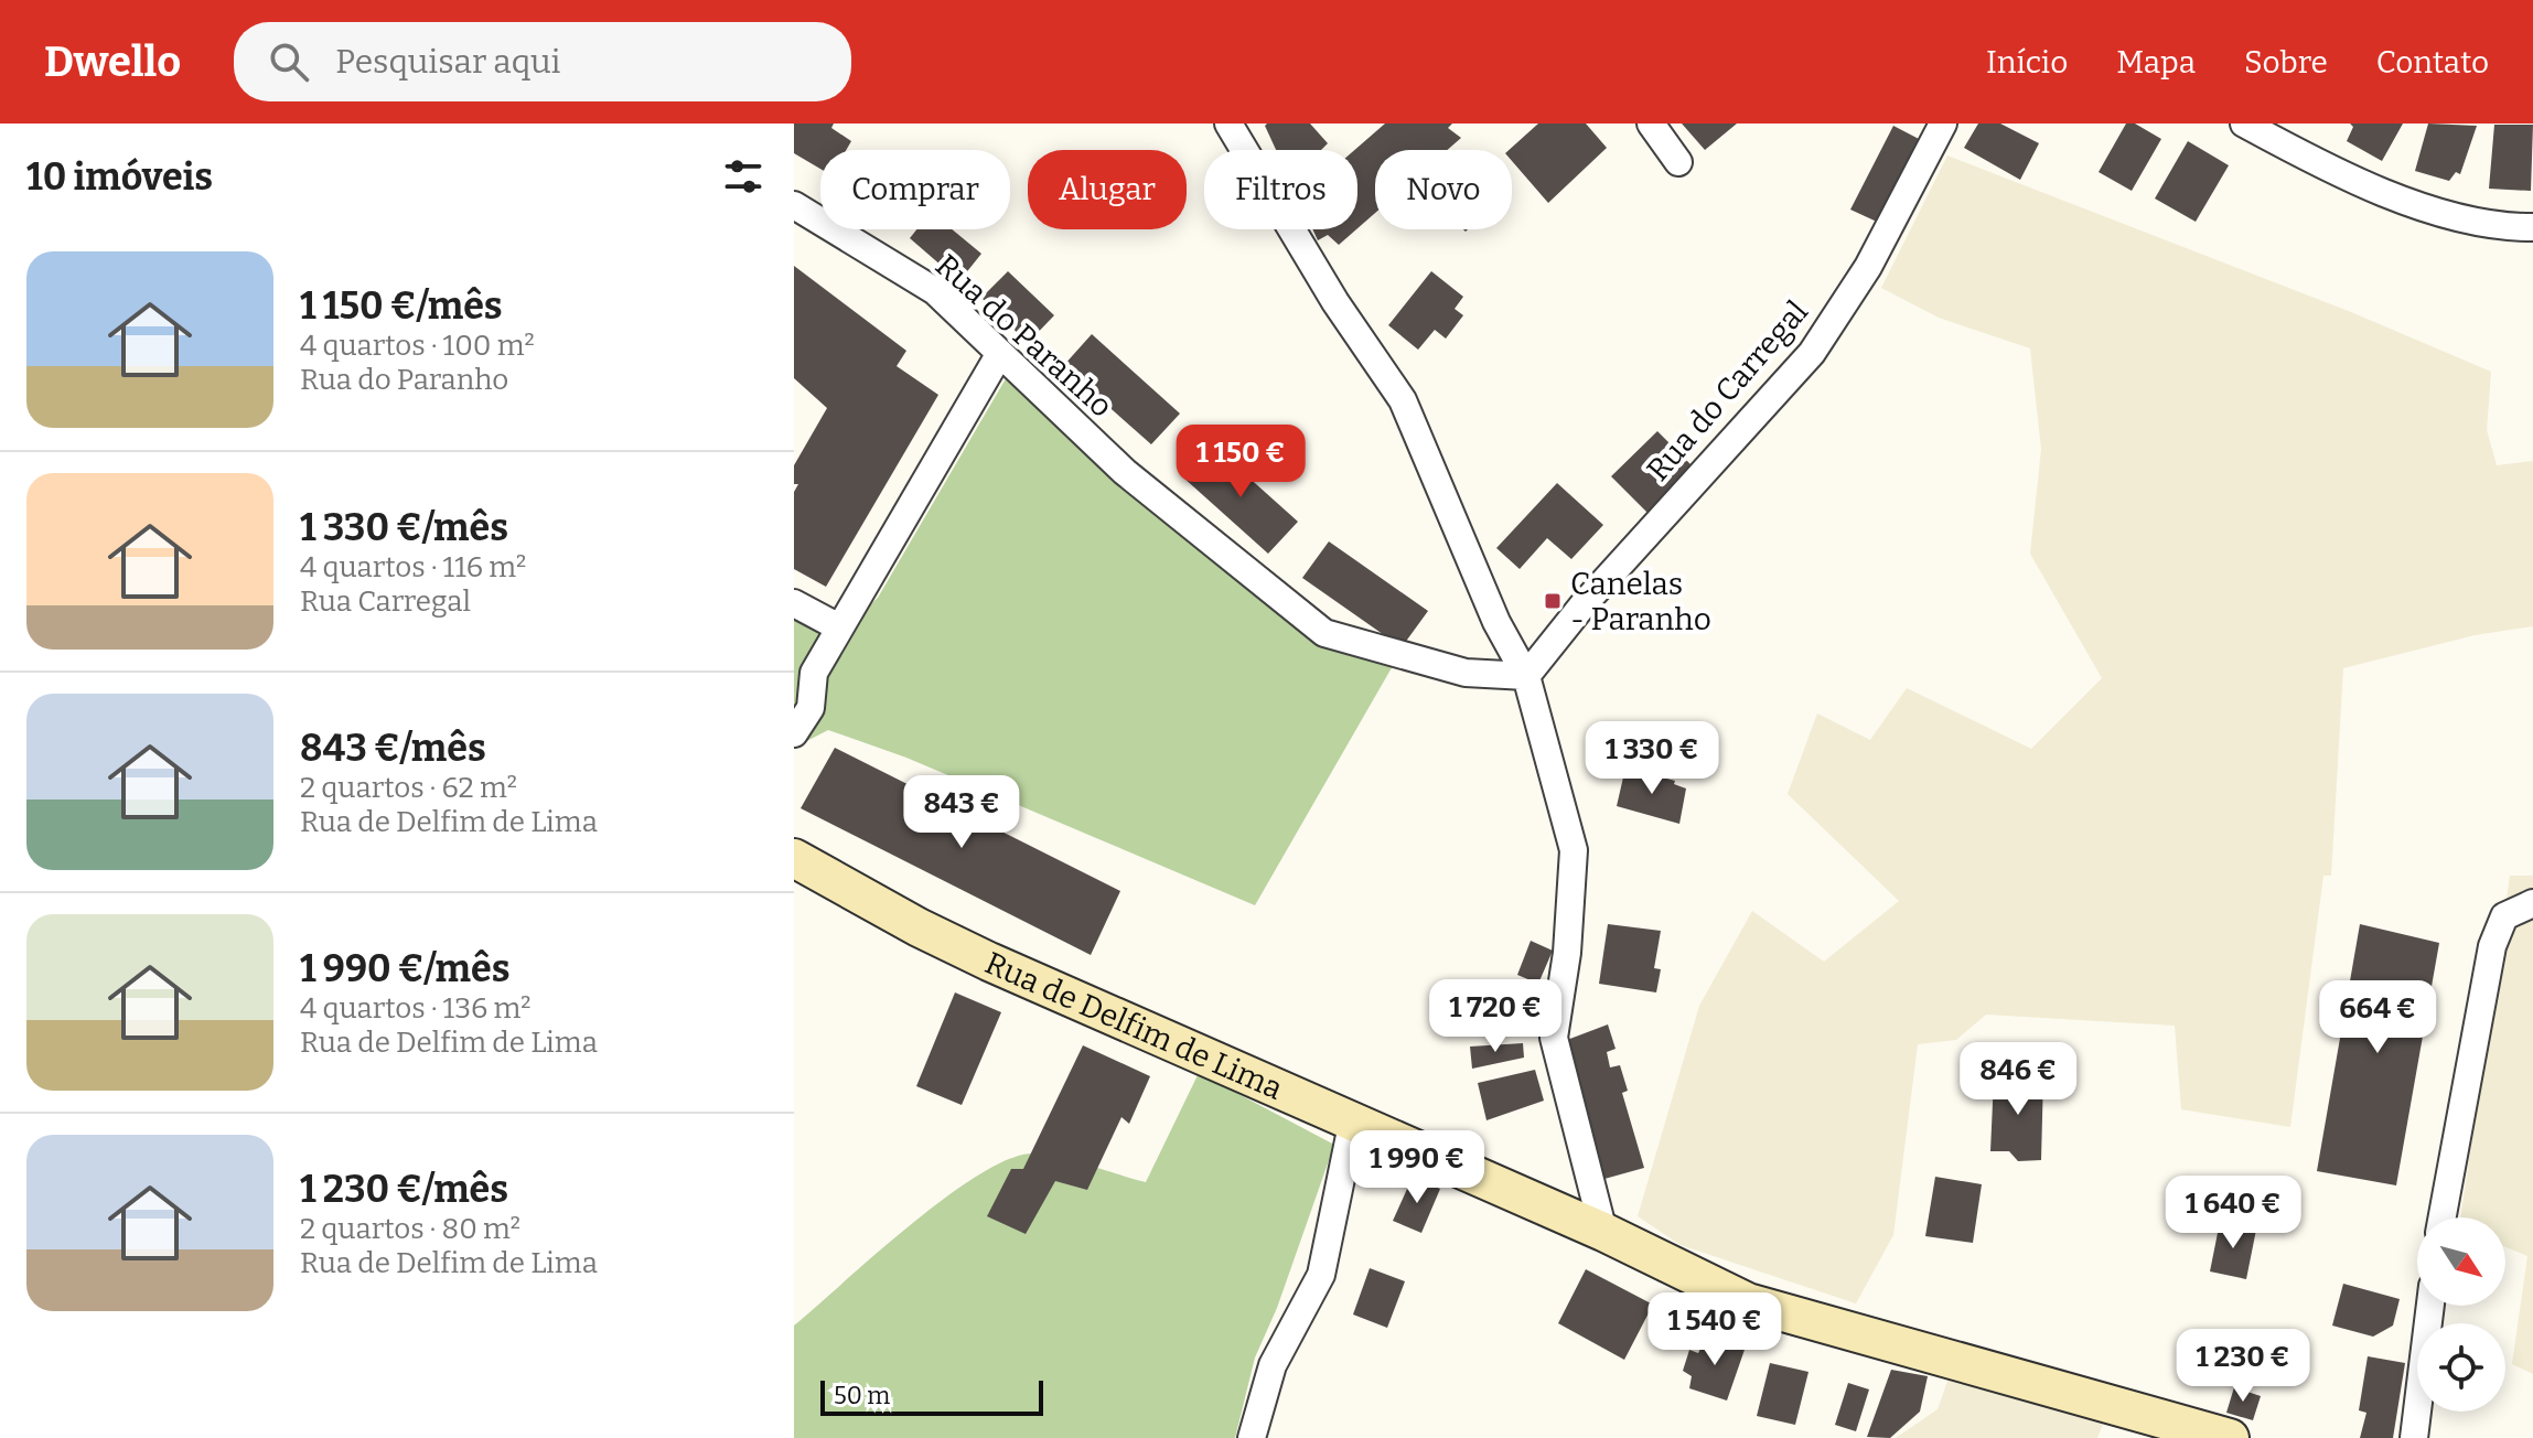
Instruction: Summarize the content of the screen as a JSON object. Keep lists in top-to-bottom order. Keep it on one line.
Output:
{"streets":{"main road":["Rua de Delfim de Lima"],"street":["Rua do Paranho","Rua do Carregal"]},"crossings":[["Rua do Paranho","Rua do Carregal"]],"places":{"transit":["Canelas - Paranho"]},"scale_bar":"50 m","north":"bottom right","page":{"header":"Dwello","search":"Pesquisar aqui","nav":["Início","Mapa","Sobre","Contato"],"heading":"10 imóveis","chip":["Comprar","Alugar","Filtros","Novo"],"list":[{"name":"1 150 €/mês","note":"4 quartos · 100 m² · Rua do Paranho"},{"name":"1 330 €/mês","note":"4 quartos · 116 m² · Rua Carregal"},{"name":"843 €/mês","note":"2 quartos · 62 m² · Rua de Delfim de Lima"},{"name":"1 990 €/mês","note":"4 quartos · 136 m² · Rua de Delfim de Lima"},{"name":"1 230 €/mês","note":"2 quartos · 80 m² · Rua de Delfim de Lima"}],"price":["1 150 €","1 330 €","843 €","1 720 €","664 €","846 €","1 990 €","1 640 €","1 540 €","1 230 €"],"scale":"50 m"}}
